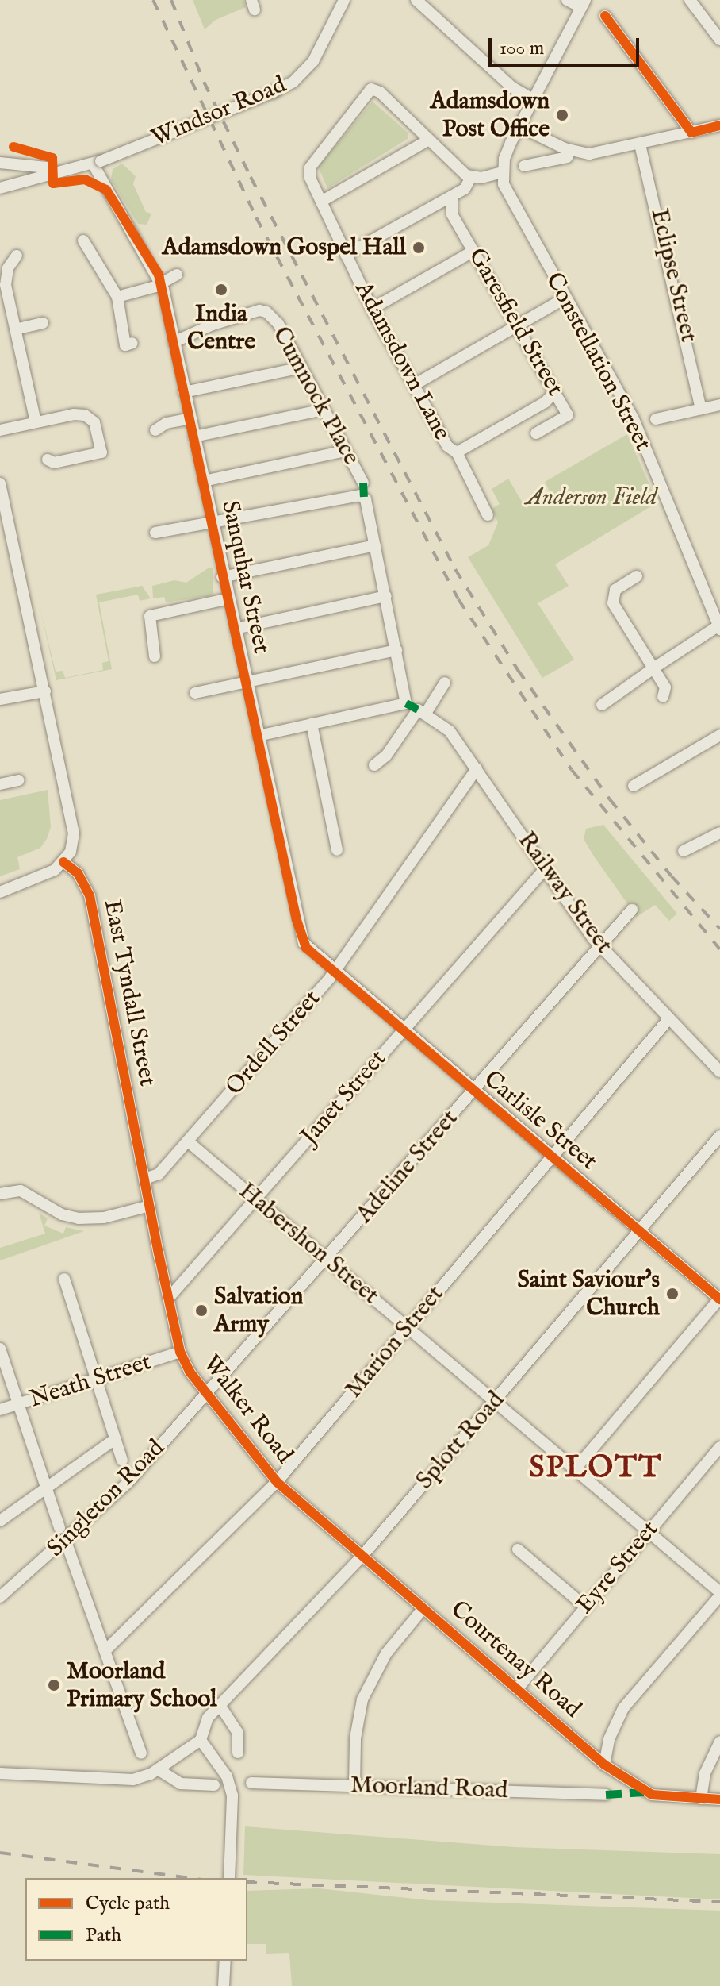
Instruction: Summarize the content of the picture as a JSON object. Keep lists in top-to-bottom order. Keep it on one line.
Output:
{"streets":{"street":["Windsor Road","Eclipse Street","Garesfield Street","Adamsdown Lane","Constellation Street","Cumnock Place","Sanquhar Street","Railway Street","East Tyndall Street","Ordell Street","Janet Street","Carlisle Street","Adeline Street","Habershon Street","Marion Street","Neath Street","Walker Road","Splott Road","Singleton Road","Eyre Street","Courtenay Road","Moorland Road"]},"crossings":[["Windsor Road","Sanquhar Street"],["Cumnock Place","Sanquhar Street"],["Sanquhar Street","Ordell Street"],["Sanquhar Street","Carlisle Street"],["Railway Street","Ordell Street"],["Railway Street","Janet Street"],["Railway Street","Adeline Street"],["Railway Street","Marion Street"],["East Tyndall Street","Walker Road"],["Ordell Street","Carlisle Street"],["Ordell Street","Habershon Street"],["Ordell Street","Walker Road"],["Janet Street","Carlisle Street"],["Janet Street","Habershon Street"],["Janet Street","Walker Road"],["Carlisle Street","Adeline Street"],["Carlisle Street","Marion Street"],["Carlisle Street","Splott Road"],["Adeline Street","Habershon Street"],["Adeline Street","Walker Road"],["Adeline Street","Singleton Road"],["Habershon Street","Marion Street"],["Habershon Street","Splott Road"],["Habershon Street","Eyre Street"],["Marion Street","Walker Road"],["Neath Street","Walker Road"],["Walker Road","Splott Road"],["Walker Road","Singleton Road"],["Walker Road","Courtenay Road"],["Splott Road","Courtenay Road"],["Eyre Street","Courtenay Road"]],"districts":["SPLOTT"],"parks":["Anderson Field"],"places":["Adamsdown Post Office","Adamsdown Gospel Hall","India Centre","Saint Saviour's Church","Salvation Army","Moorland Primary School"],"legend":["Cycle path","Path"],"scale_bar":"100 m"}
